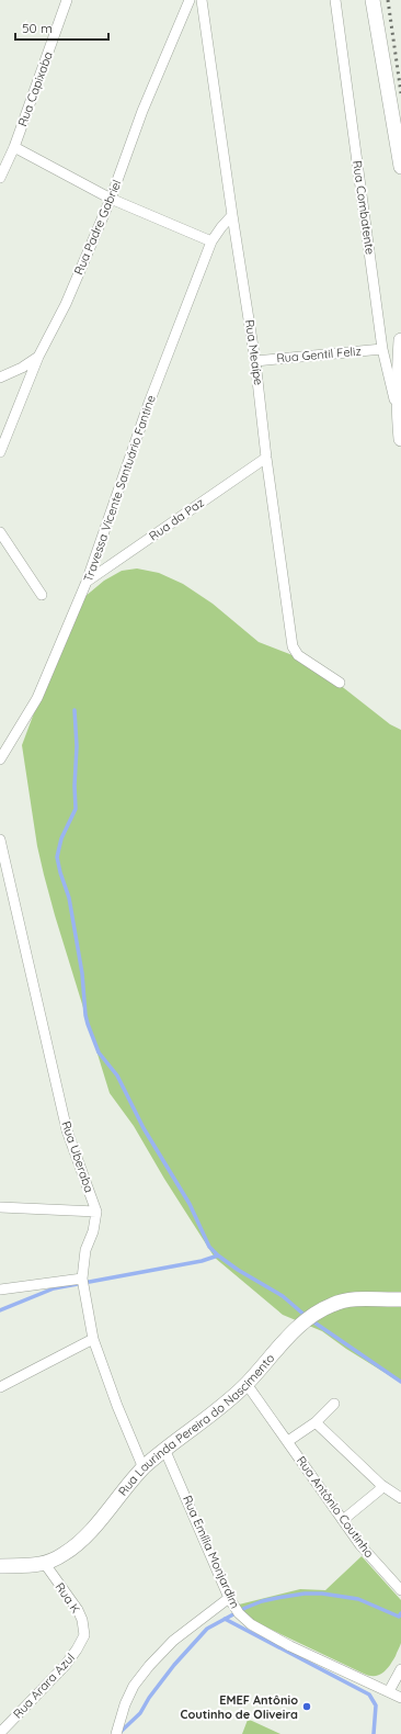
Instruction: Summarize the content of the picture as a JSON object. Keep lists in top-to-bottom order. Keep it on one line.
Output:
{"streets":{"street":["Rua Capixaba","Rua Combatente","Rua Padre Gabriel","Rua Meaípe","Rua Gentil Feliz","Travessa Vicente Santuário Fantine","Rua da Paz","Rua Uberaba","Rua Laurinda Pereira do Nascimento","Rua Antônio Coutinho","Rua Emília Monjardim","Rua K","Rua Arara Azul"]},"crossings":[["Rua Combatente","Rua Gentil Feliz"],["Rua Meaípe","Rua Gentil Feliz"],["Rua Meaípe","Travessa Vicente Santuário Fantine"],["Rua Meaípe","Rua da Paz"],["Travessa Vicente Santuário Fantine","Rua da Paz"],["Rua Laurinda Pereira do Nascimento","Rua Antônio Coutinho"],["Rua Laurinda Pereira do Nascimento","Rua Emília Monjardim"],["Rua Laurinda Pereira do Nascimento","Rua K"],["Rua K","Rua Arara Azul"]],"places":["EMEF Antônio Coutinho de Oliveira"],"scale_bar":"50 m"}
